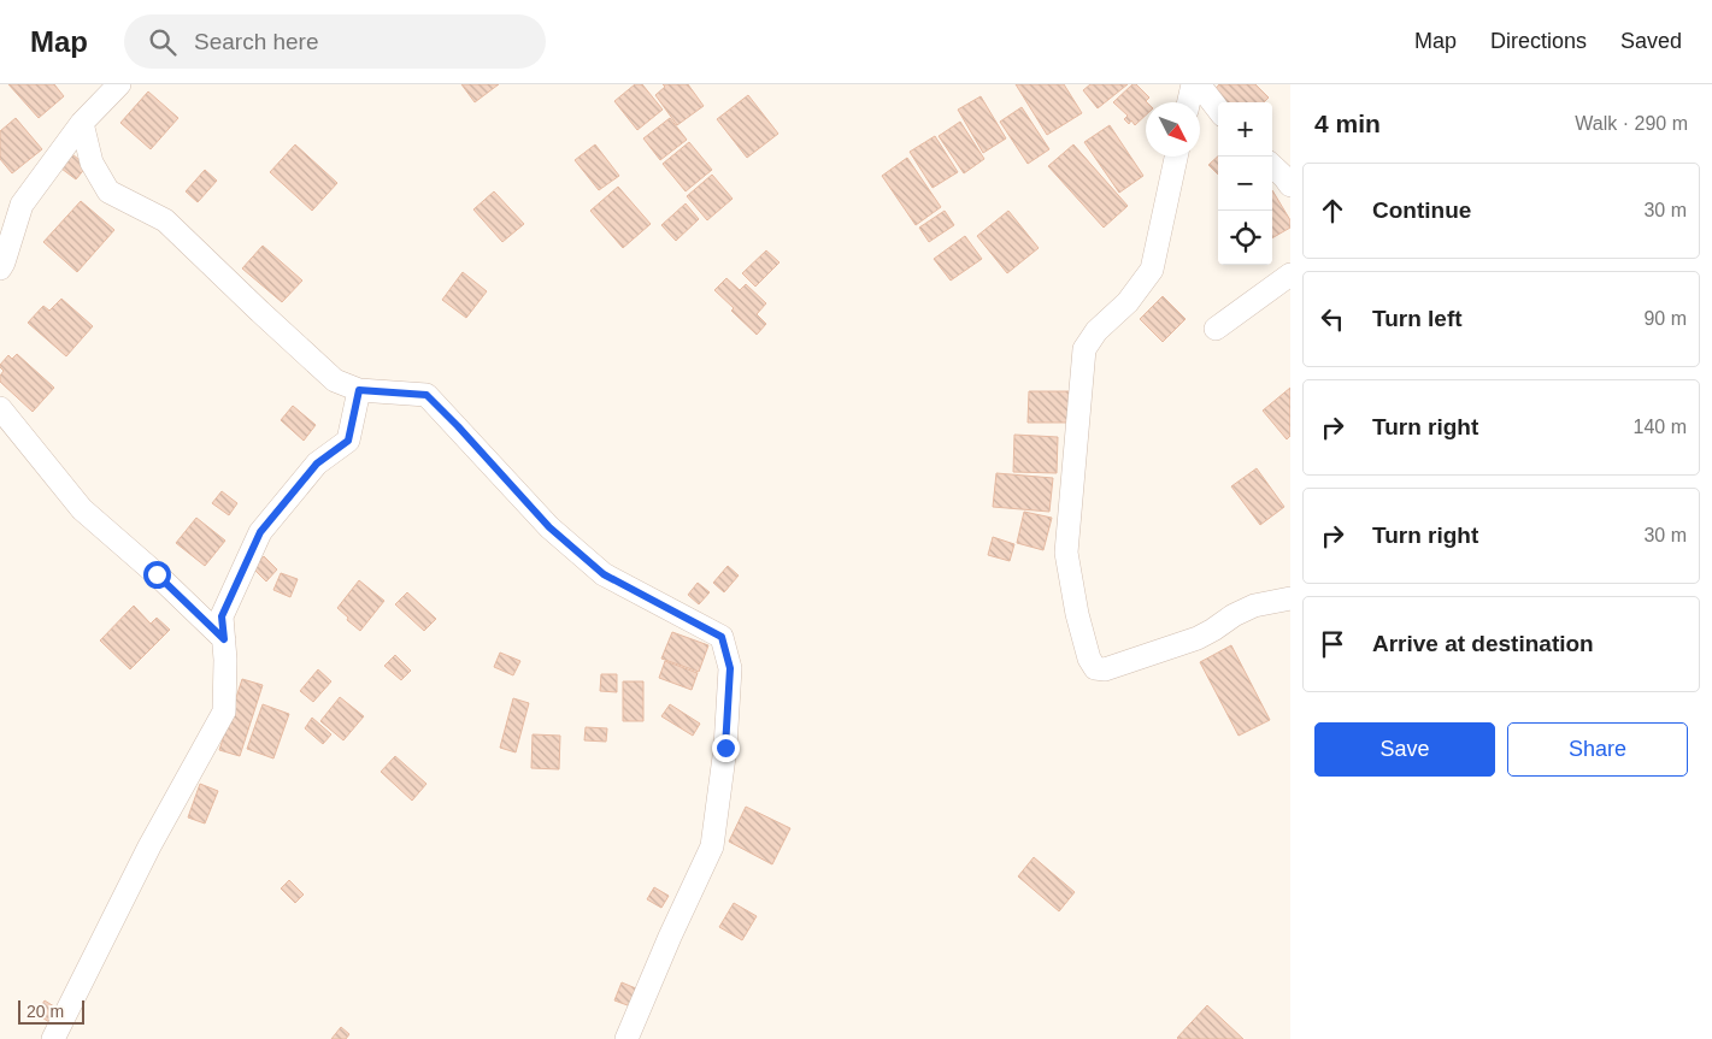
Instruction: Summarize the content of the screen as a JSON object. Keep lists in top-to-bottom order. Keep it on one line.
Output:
{"scale_bar":"20 m","north":"bottom right","page":{"header":"Map","search":"Search here","nav":["Map","Directions","Saved"],"heading":["4 min","Walk · 290 m"],"map_buttons":["+","−"],"list":[["Continue","30 m"],["Turn left","90 m"],["Turn right","140 m"],["Turn right","30 m"],"Arrive at destination"],"buttons":["Save","Share"],"scale":"20 m"}}
